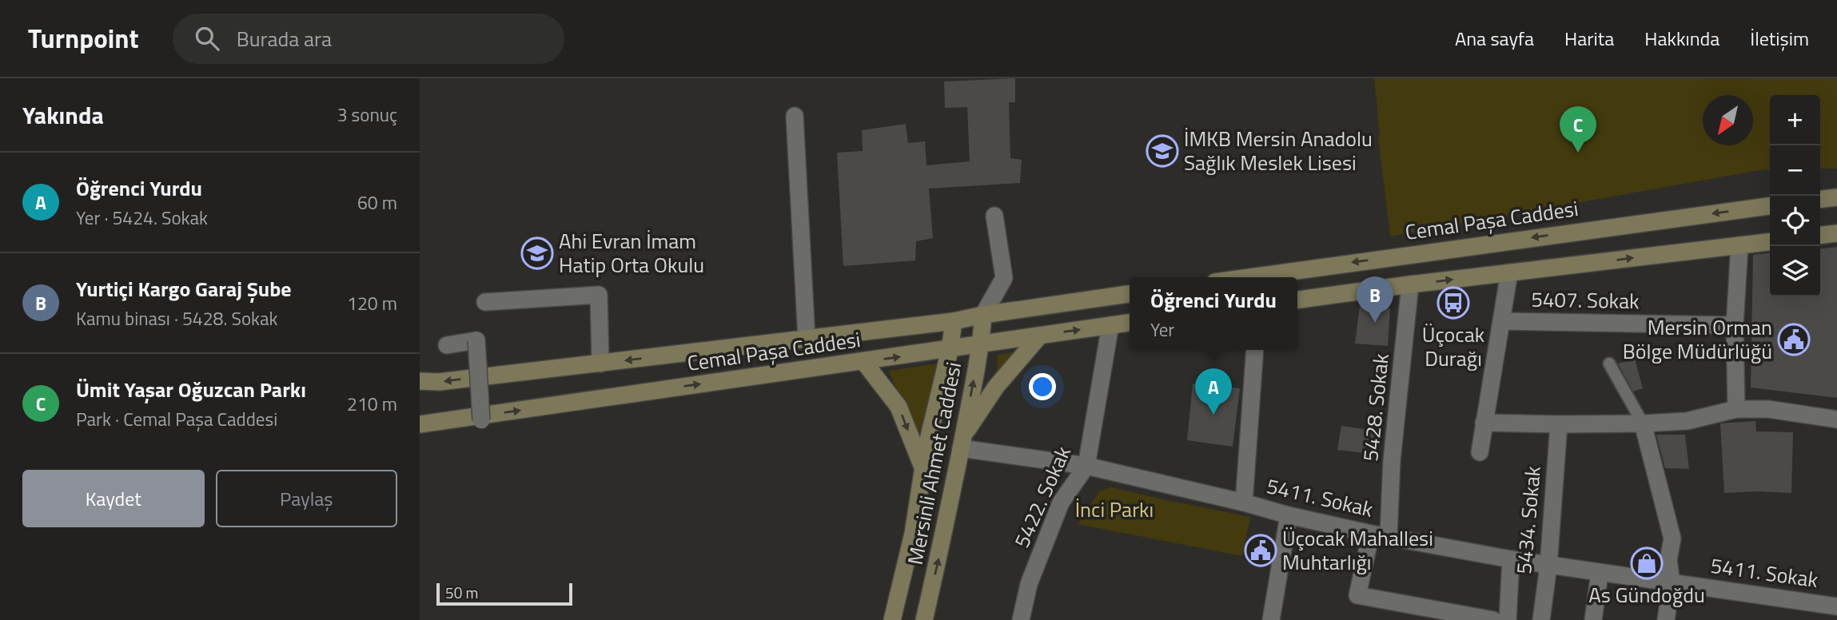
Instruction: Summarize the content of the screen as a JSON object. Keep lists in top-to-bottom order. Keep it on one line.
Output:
{"streets":{"main road":["Cemal Paşa Caddesi","Mersinli Ahmet Caddesi"],"street":["5407. Sokak","5428. Sokak","5422. Sokak","5411. Sokak","5434. Sokak"]},"crossings":[["Cemal Paşa Caddesi","Mersinli Ahmet Caddesi"],["Cemal Paşa Caddesi","5422. Sokak"],["5428. Sokak","5411. Sokak"],["Mersinli Ahmet Caddesi","5411. Sokak"],["5422. Sokak","5411. Sokak"],["5411. Sokak","5434. Sokak"]],"parks":["İnci Parkı"],"places":{"school or university":["İMKB Mersin Anadolu Sağlık Meslek Lisesi","Ahi Evran İmam Hatip Orta Okulu"],"bus stop":["Üçocak Durağı"],"public building":["Mersin Orman Bölge Müdürlüğü","Üçocak Mahallesi Muhtarlığı"],"shop":["As Gündoğdu"]},"scale_bar":"50 m","north":"bottom left","page":{"header":"Turnpoint","search":"Burada ara","nav":["Ana sayfa","Harita","Hakkında","İletişim"],"heading":["Yakında","3 sonuç"],"map_buttons":["+","−"],"pins":["C","B","A"],"list":[{"mark":"A","name":"Öğrenci Yurdu","note":"Yer · 5424. Sokak","value":"60 m"},{"mark":"B","name":"Yurtiçi Kargo Garaj Şube","note":"Kamu binası · 5428. Sokak","value":"120 m"},{"mark":"C","name":"Ümit Yaşar Oğuzcan Parkı","note":"Park · Cemal Paşa Caddesi","value":"210 m"}],"popup":["Öğrenci Yurdu","Yer"],"buttons":["Kaydet","Paylaş"],"scale":"50 m"}}
